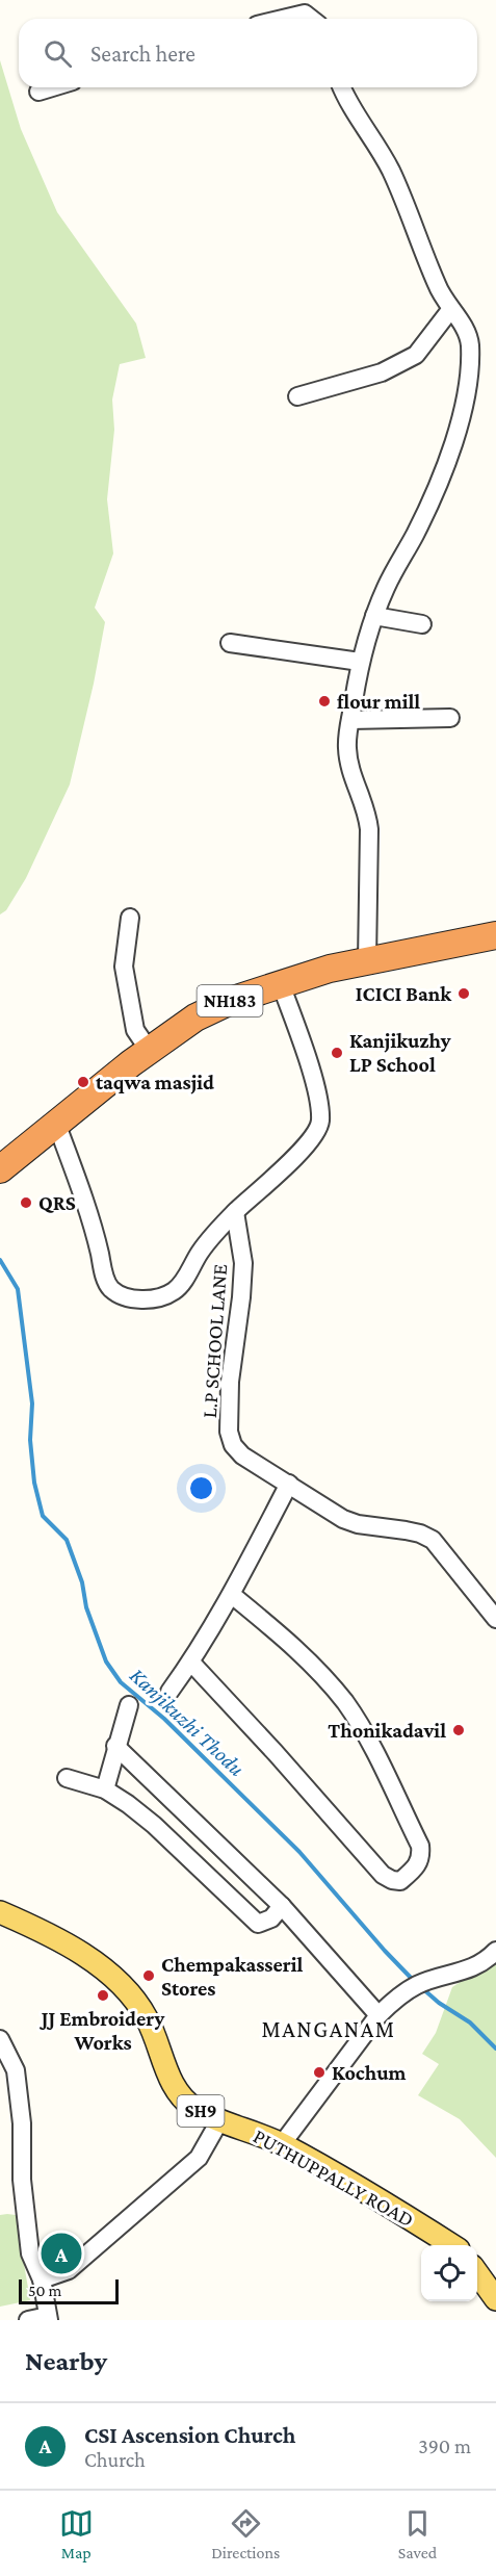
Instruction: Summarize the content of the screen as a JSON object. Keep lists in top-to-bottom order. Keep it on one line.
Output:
{"streets":{"highway":["NH183"],"main road":["SH9","PUTHUPPALLY ROAD"],"street":["L.P SCHOOL LANE"]},"crossings":[["NH183","L.P SCHOOL LANE"]],"districts":["MANGANAM"],"water":["Kanjikuzhi Thodu"],"places":["flour mill","ICICI Bank","Kanjikuzhy LP School","taqwa masjid","QRS","Thonikadavil","Chempakasseril Stores","JJ Embroidery Works","Kochum"],"scale_bar":"50 m","page":{"search":"Search here","pins":"A","scale":"50 m","heading":"Nearby","list":[{"mark":"A","name":"CSI Ascension Church","note":"Church","value":"390 m"}],"nav":["Map","Directions","Saved"]}}
